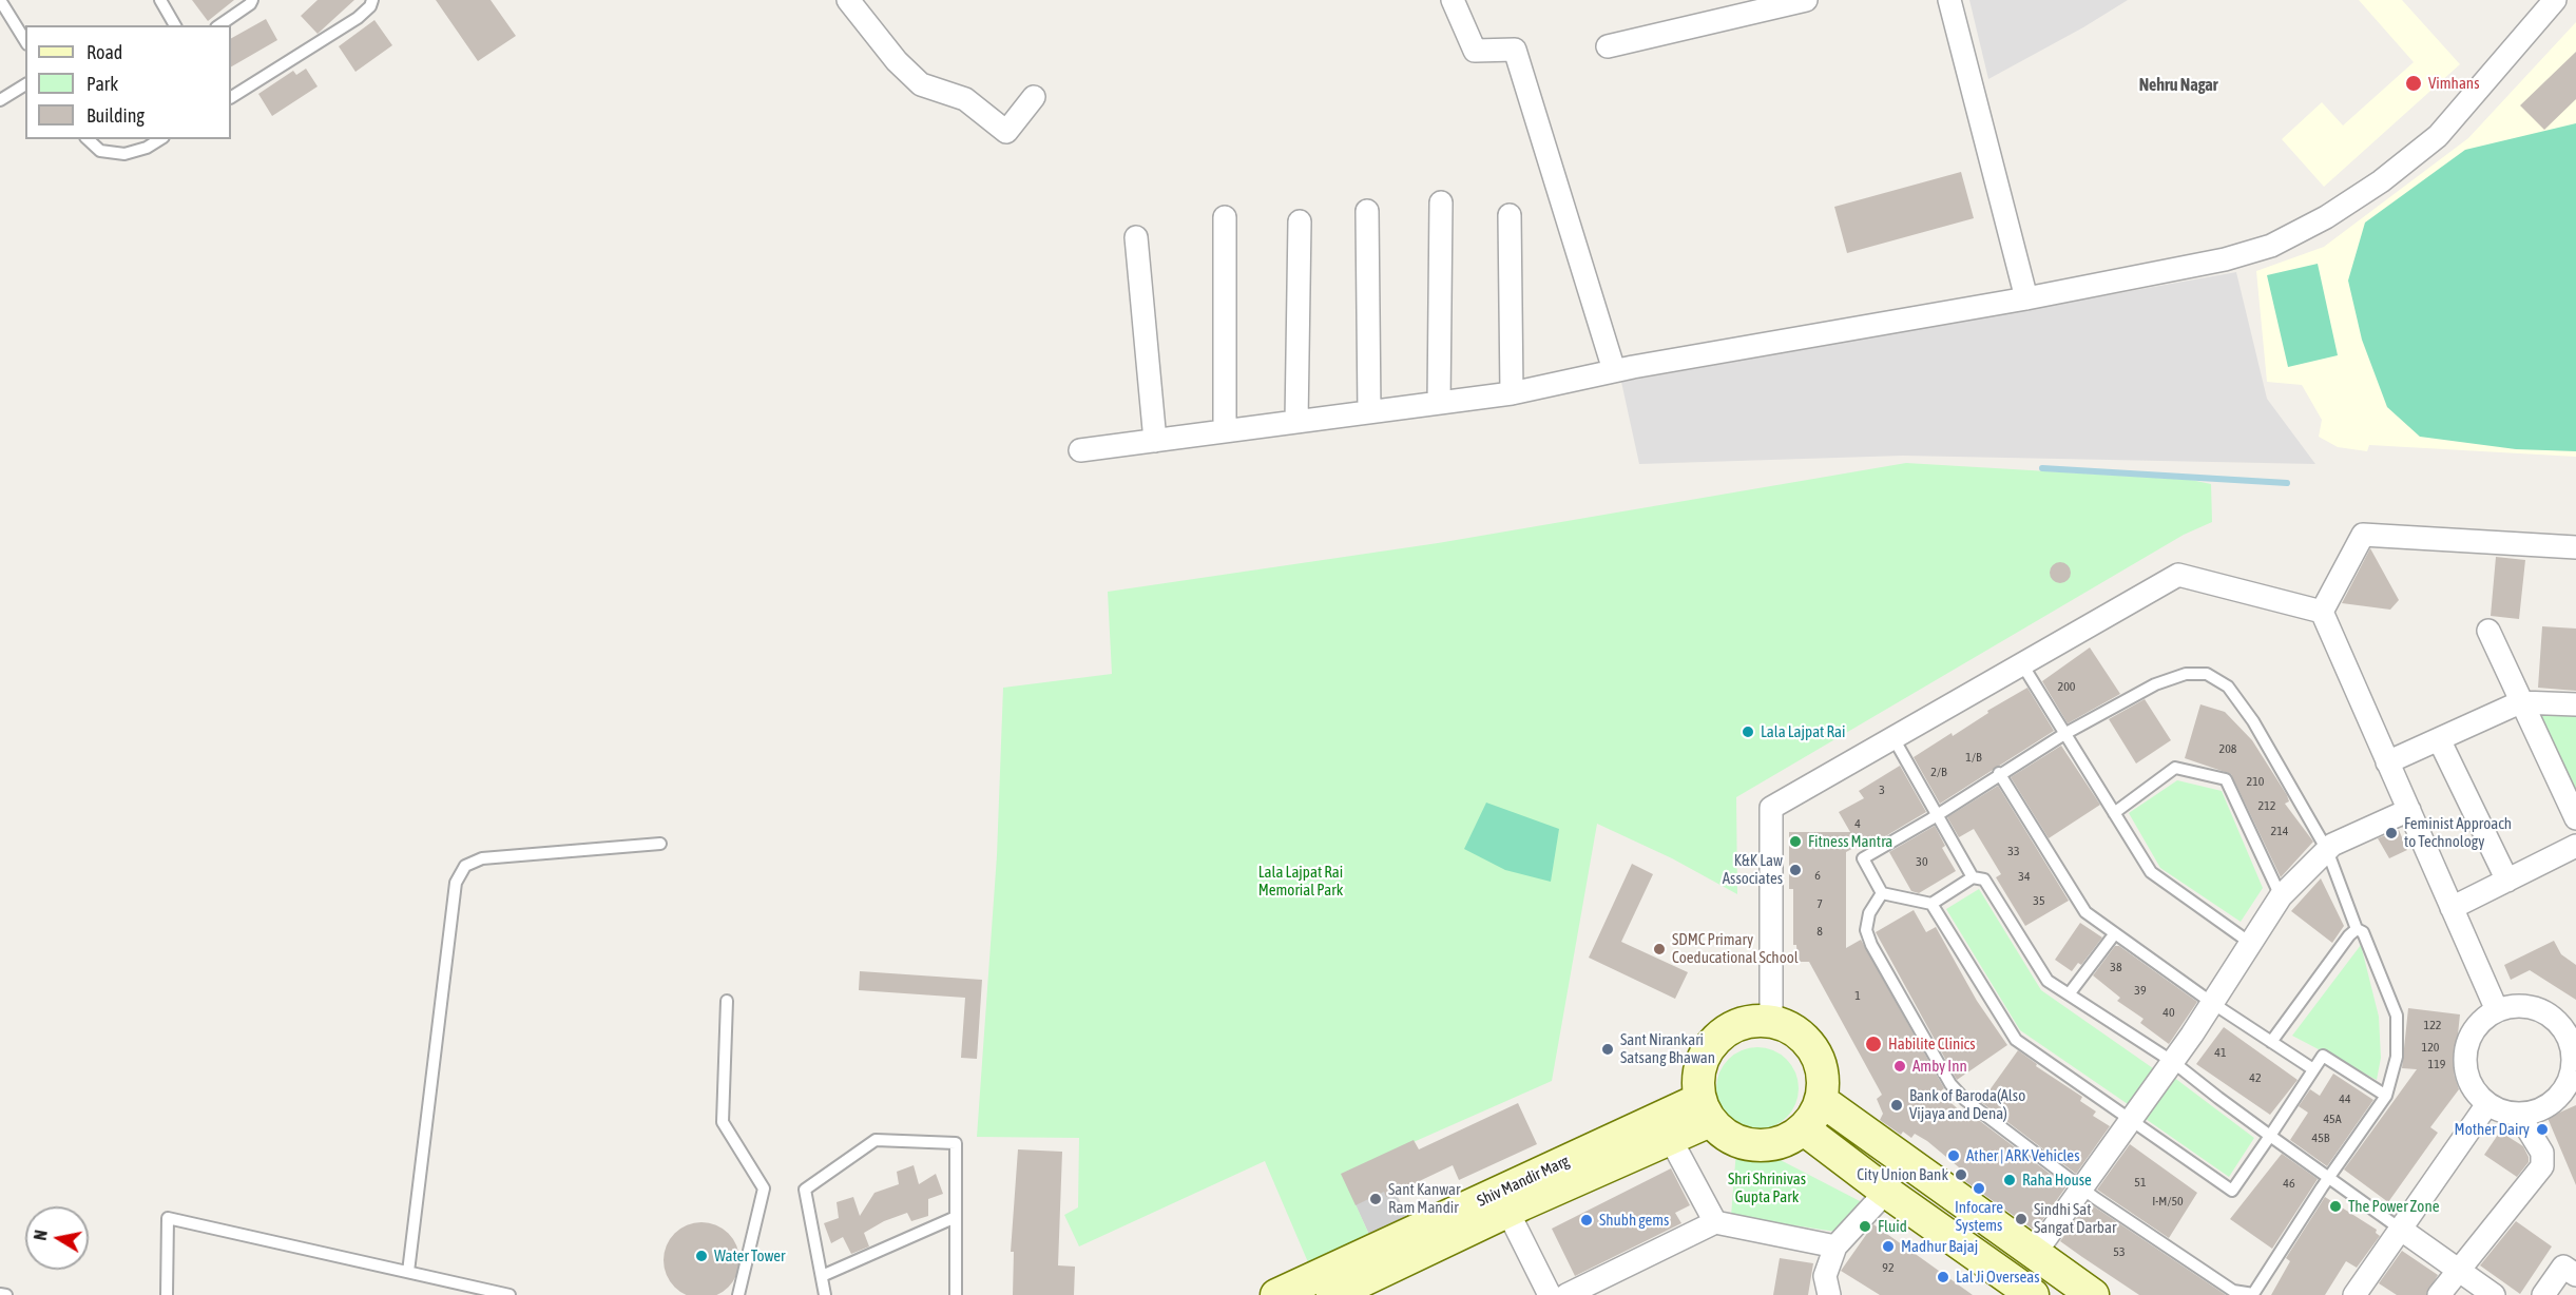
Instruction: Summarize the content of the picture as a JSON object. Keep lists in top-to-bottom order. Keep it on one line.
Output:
{"streets":{"street":["Shiv Mandir Marg"]},"districts":["Nehru Nagar"],"parks":["Lala Lajpat Rai Memorial Park","Shri Shrinivas Gupta Park"],"places":["Vimhans","Lala Lajpat Rai","Feminist Approach to Technology","Fitness Mantra","K&K Law Associates","SDMC Primary Coeducational School","Habilite Clinics","Sant Nirankari Satsang Bhawan","Amby Inn","Bank of Baroda(Also Vijaya and Dena)","Mother Dairy","Ather | ARK Vehicles","City Union Bank","Raha House","Infocare Systems","Sant Kanwar Ram Mandir","The Power Zone","Sindhi Sat Sangat Darbar","Shubh gems","Fluid","Madhur Bajaj","Water Tower","Lal Ji Overseas"],"house_numbers":["200","208","1/B","2/B","210","3","212","4","214","33","30","6","34","35","7","8","38","39","1","40","122","120","41","119","42","44","45A","45B","51","46","I-M/50","53","92"],"legend":["Road","Park","Building"],"north":"left"}
